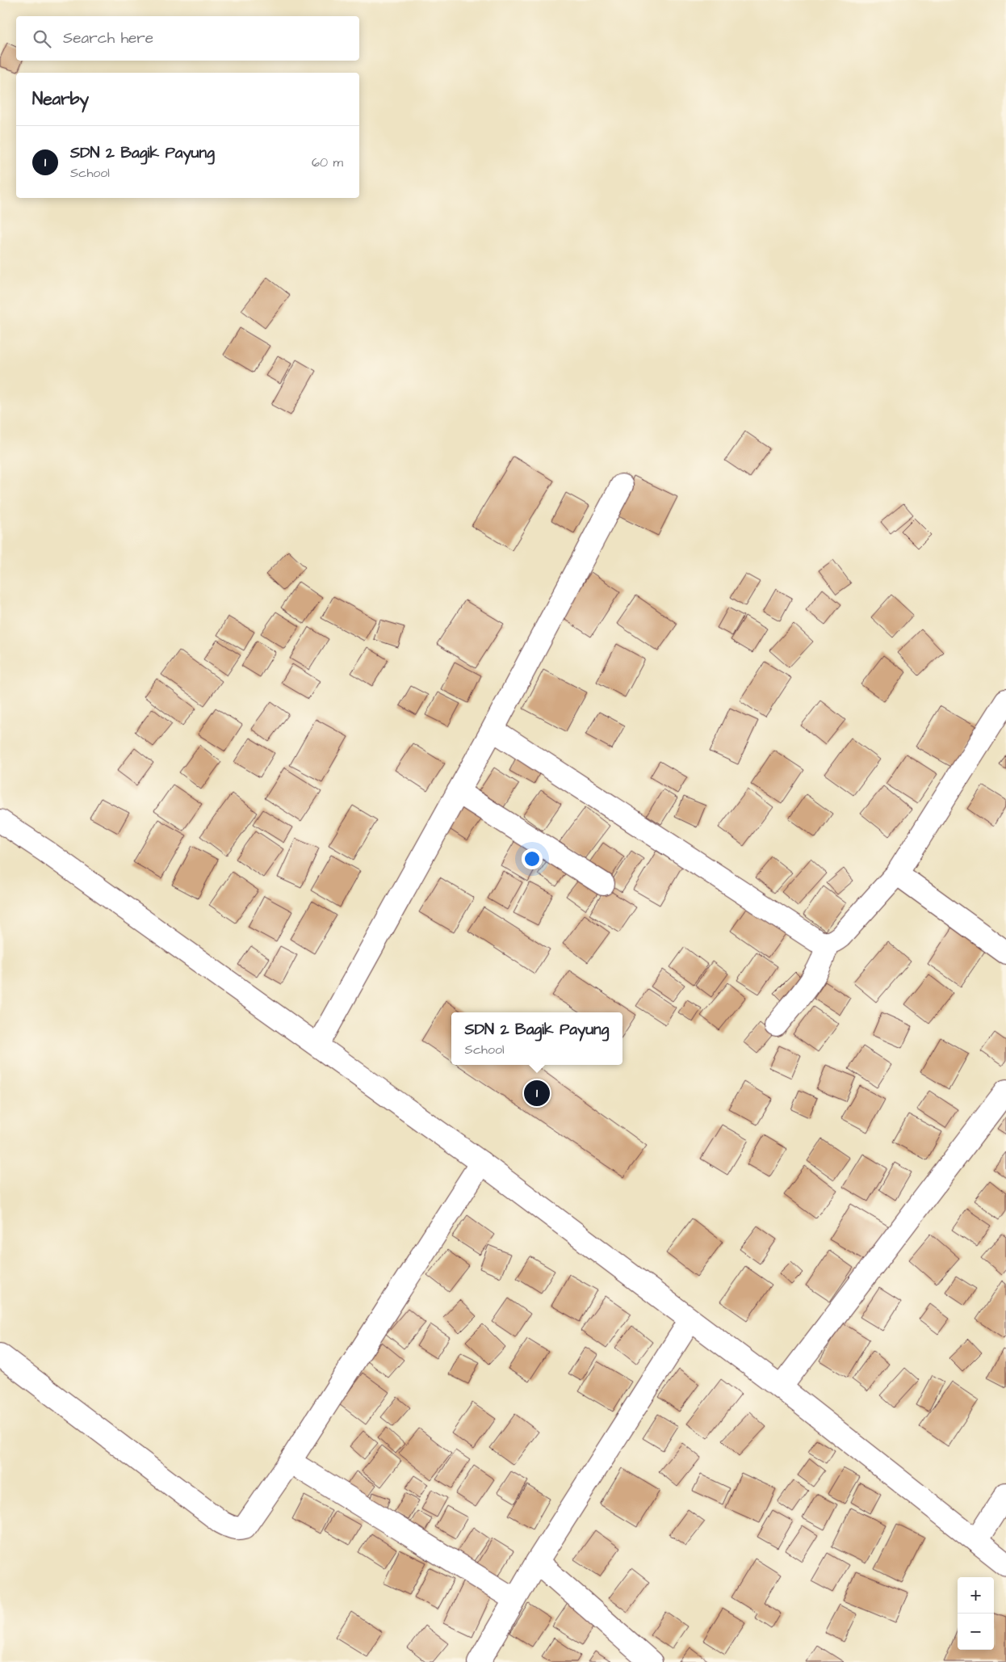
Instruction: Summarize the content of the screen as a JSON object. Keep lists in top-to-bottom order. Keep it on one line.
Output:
{"page":{"search":"Search here","heading":"Nearby","list":[{"mark":"1","name":"SDN 2 Bagik Payung","note":"School","value":"60 m"}],"popup":["SDN 2 Bagik Payung","School"],"pins":"1","map_buttons":["+","−"]}}
